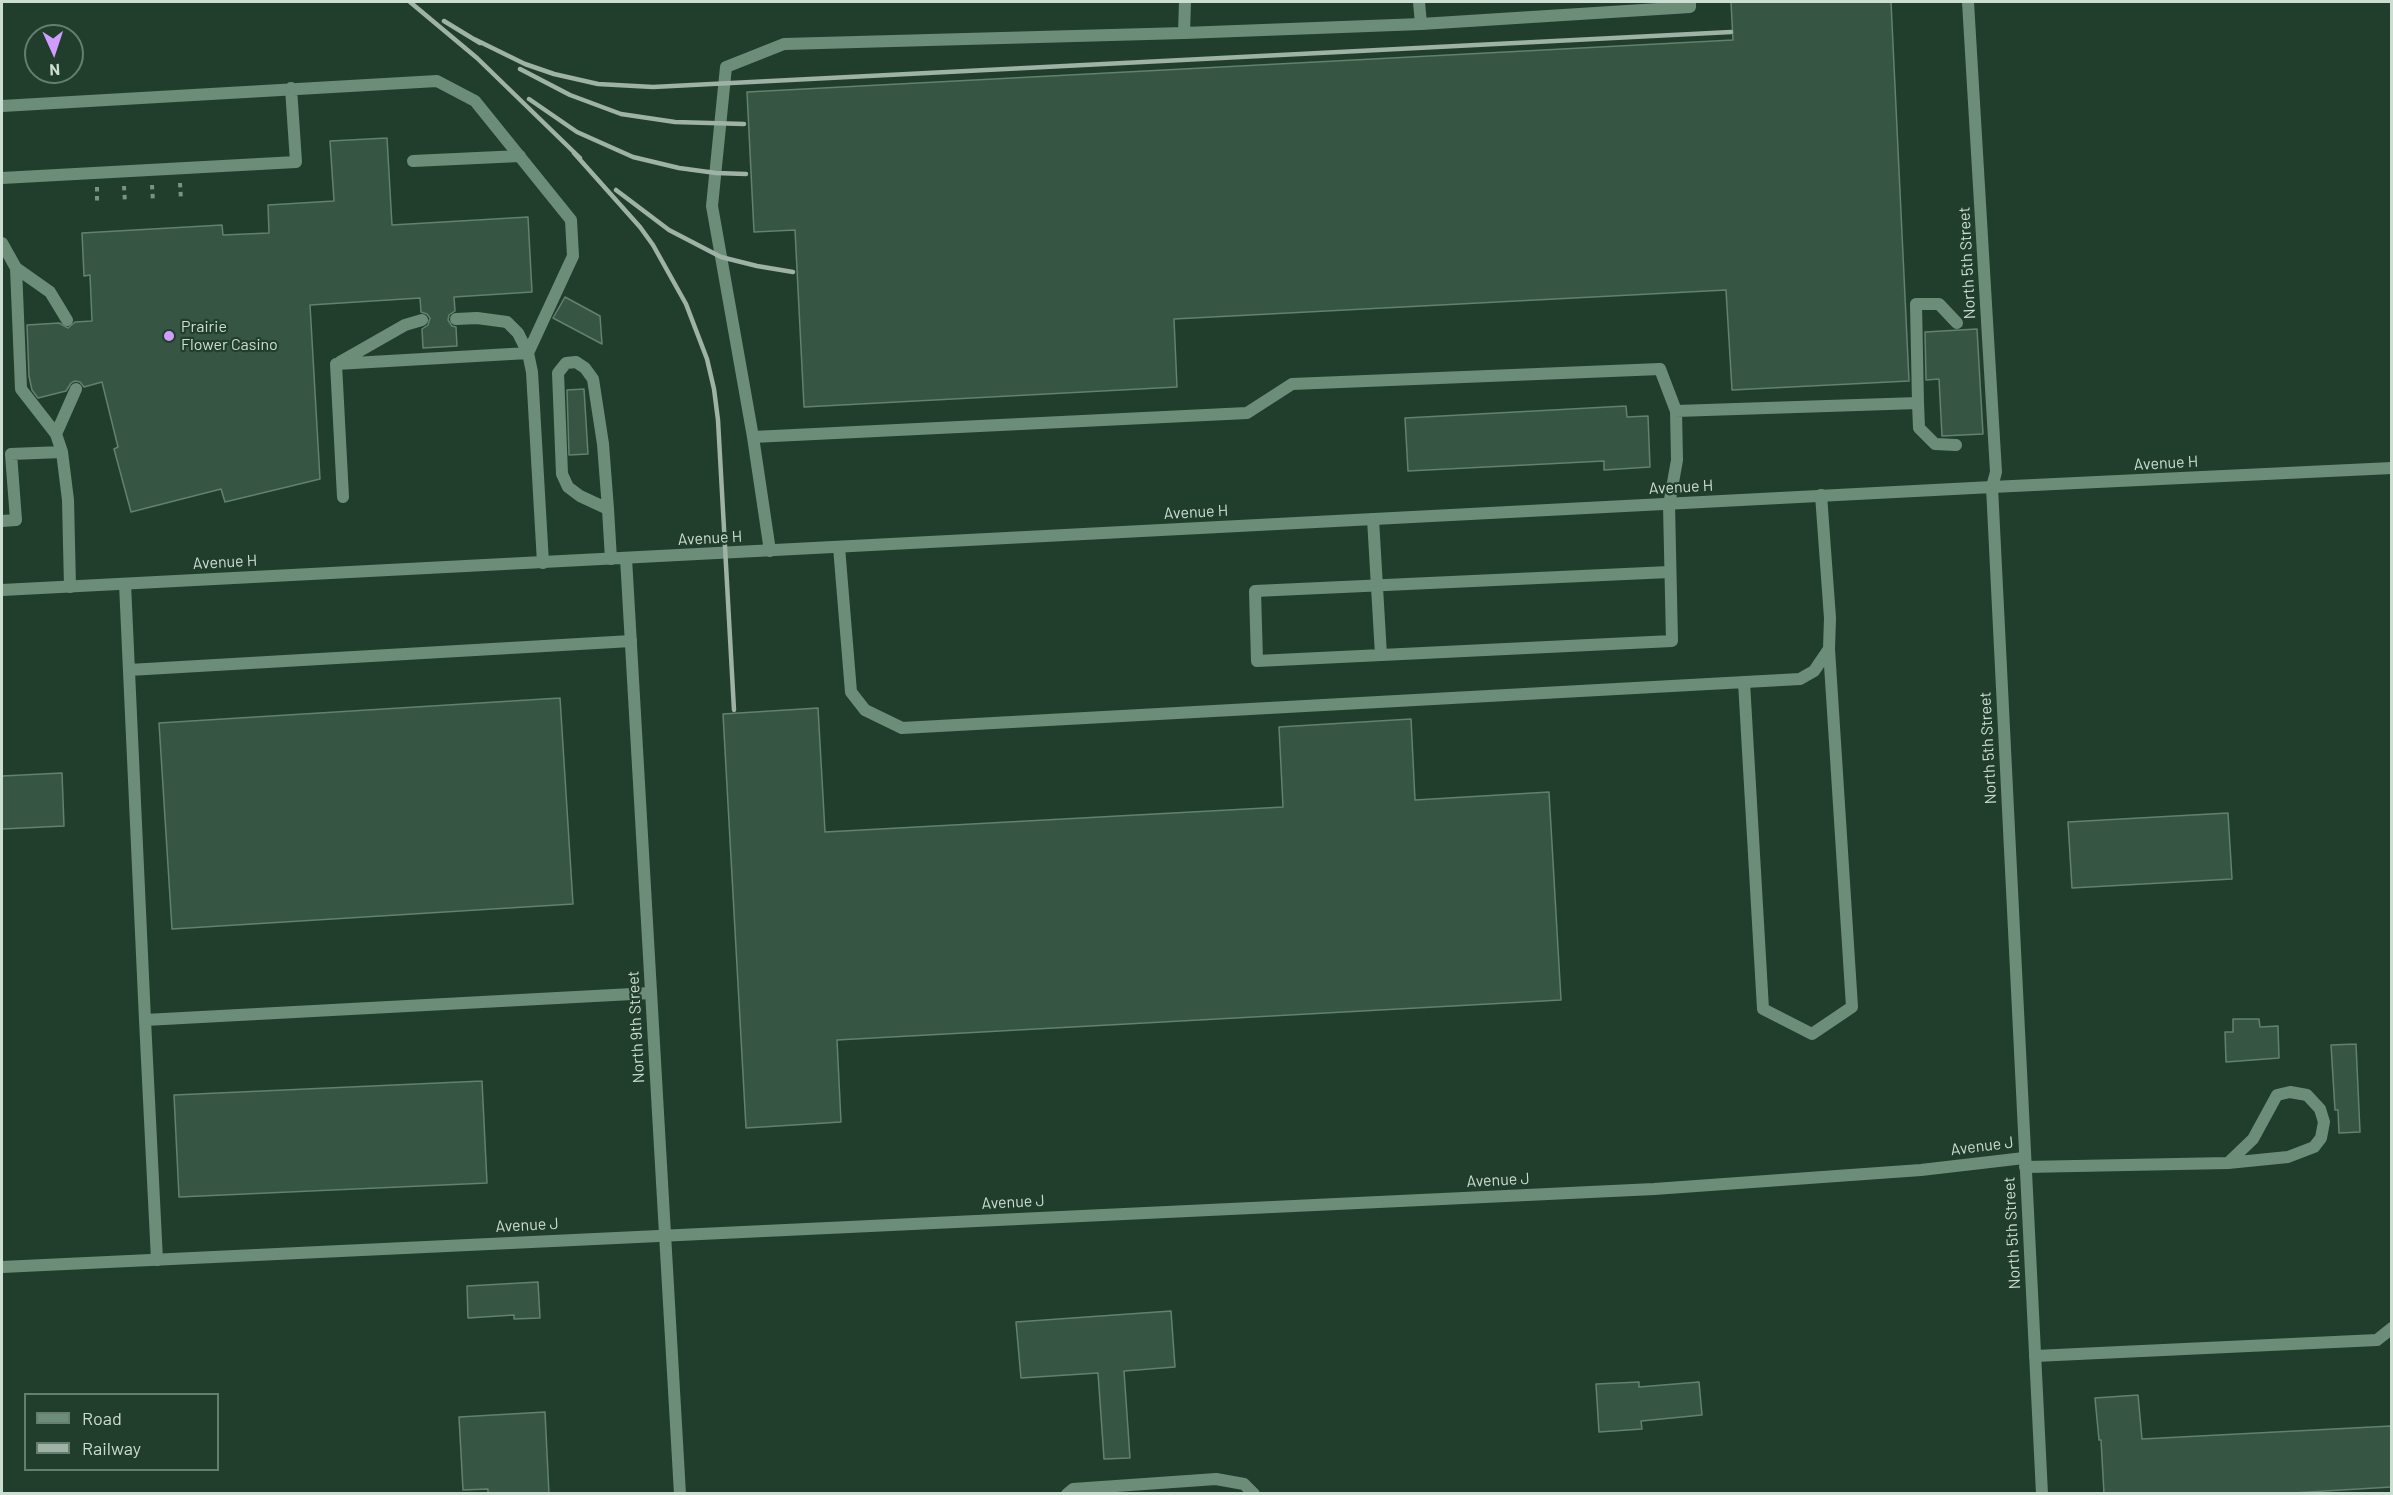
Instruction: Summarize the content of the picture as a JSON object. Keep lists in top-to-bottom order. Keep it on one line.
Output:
{"streets":{"street":["North 5th Street","Avenue H","North 9th Street","Avenue J"]},"crossings":[["North 5th Street","Avenue H"],["North 5th Street","Avenue J"],["Avenue H","North 9th Street"],["North 9th Street","Avenue J"]],"places":["Prairie Flower Casino"],"legend":["Road","Railway"],"north":"bottom"}
